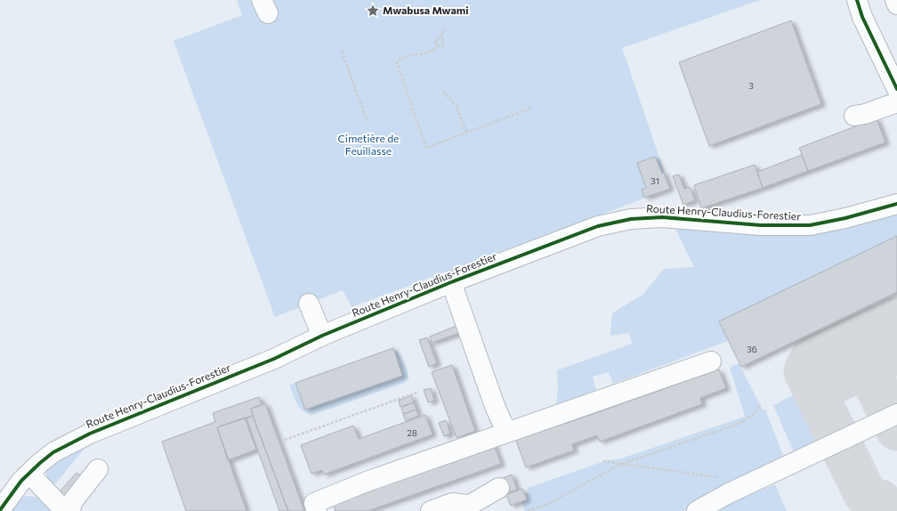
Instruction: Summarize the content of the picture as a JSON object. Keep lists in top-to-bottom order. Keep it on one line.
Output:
{"streets":{"street":["Route Henry-Claudius-Forestier"]},"parks":["Cimetière de Feuillasse"],"places":{"place":["Mwabusa Mwami"]},"house_numbers":["3","31","36","28"]}
